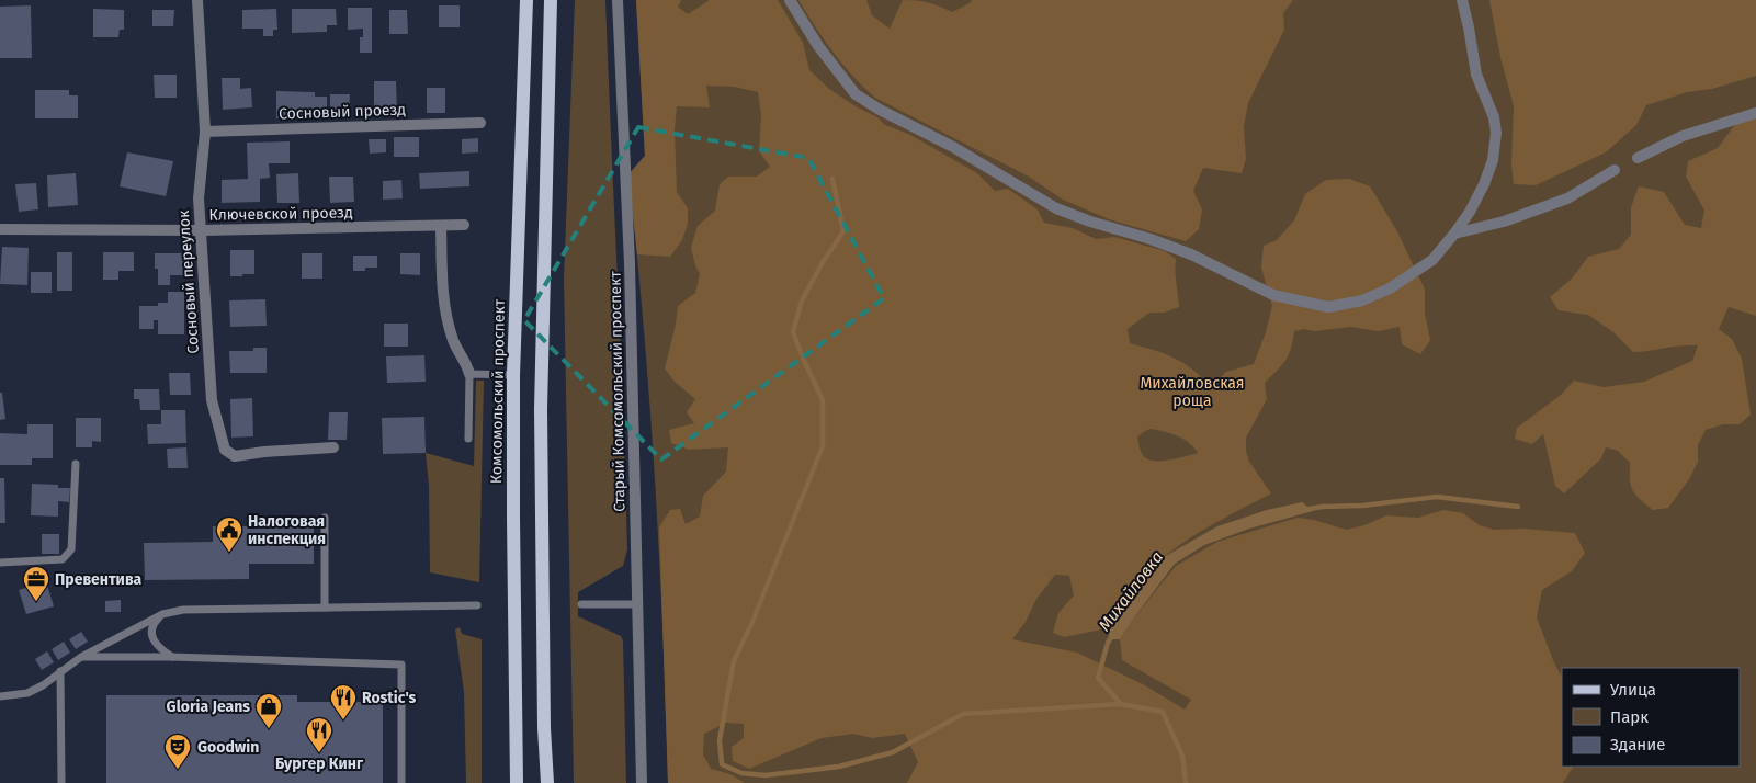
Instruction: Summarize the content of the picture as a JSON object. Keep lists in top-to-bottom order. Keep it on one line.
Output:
{"streets":{"main road":["Комсомольский проспект"],"street":["Сосновый проезд","Ключевской проезд","Сосновый переулок","Старый Комсомольский проспект"]},"crossings":[["Сосновый проезд","Сосновый переулок"],["Ключевской проезд","Сосновый переулок"]],"water":["Михайловка"],"parks":["Михайловская роща"],"places":{"public building":["Налоговая инспекция"],"office":["Превентива"],"restaurant":["Rostic's","Бургер Кинг"],"shop":["Gloria Jeans"],"theatre":["Goodwin"]},"legend":["Улица","Парк","Здание"]}
